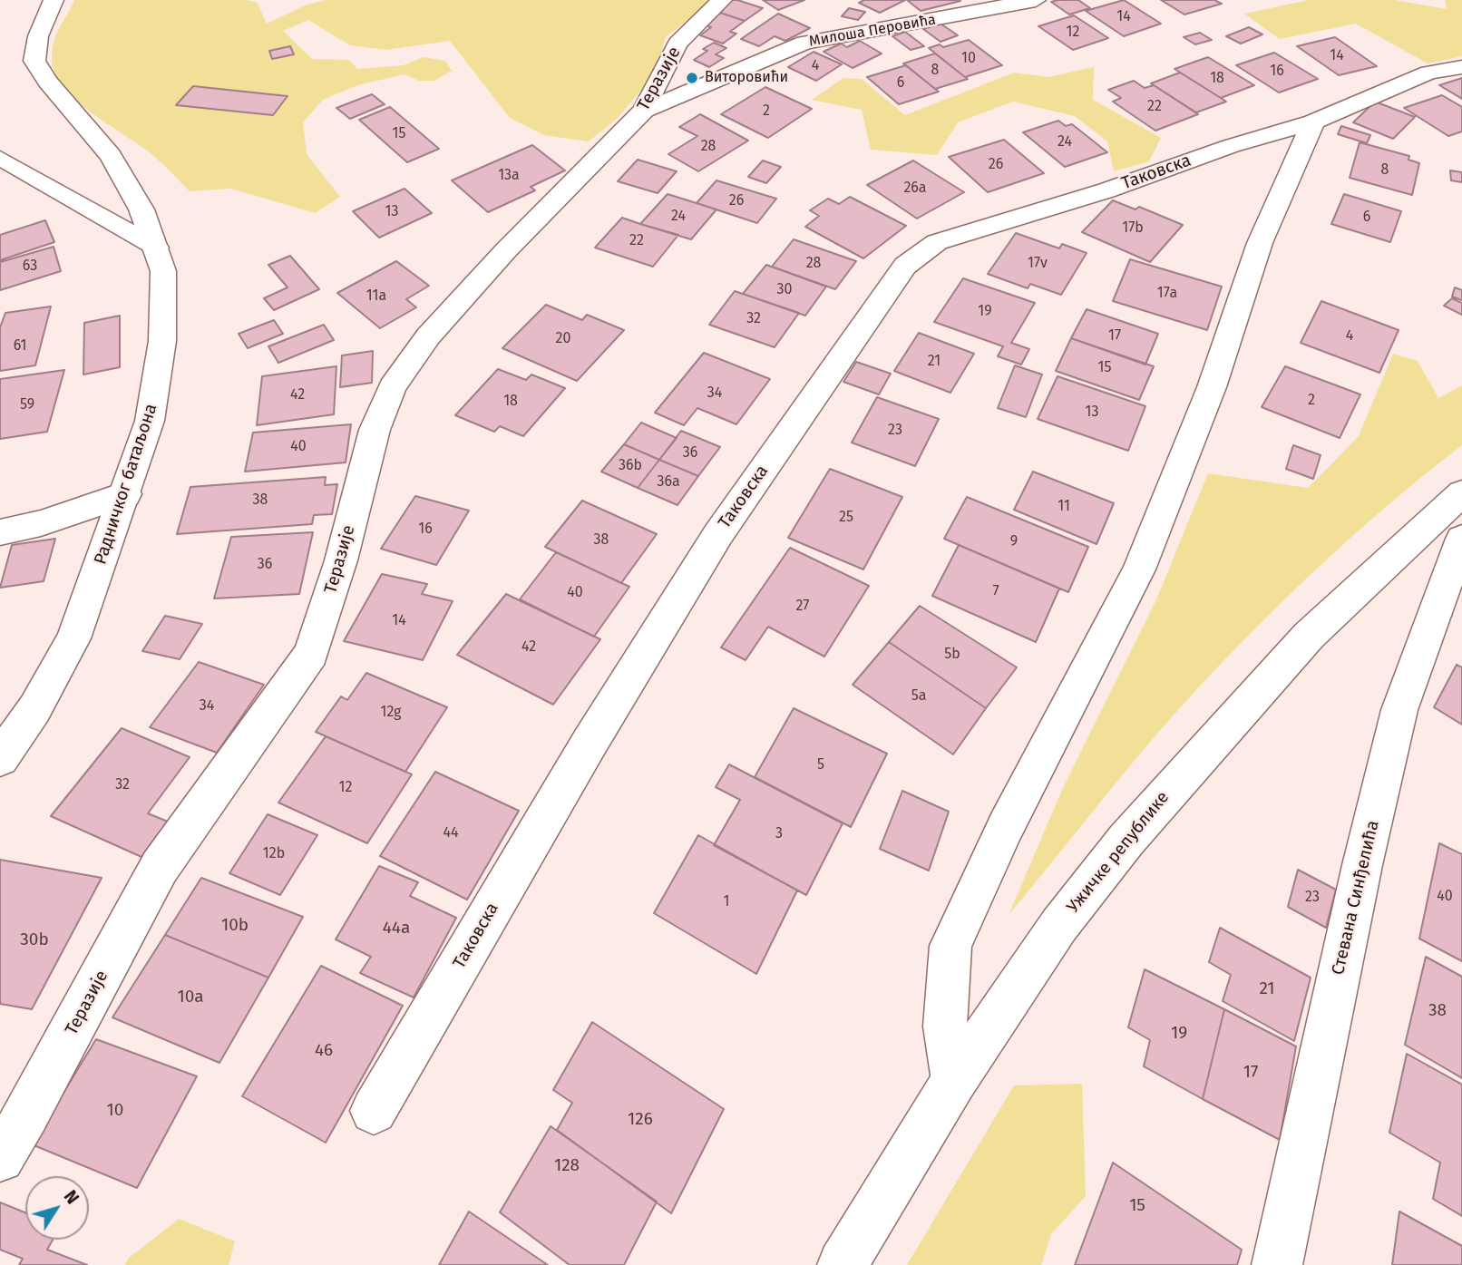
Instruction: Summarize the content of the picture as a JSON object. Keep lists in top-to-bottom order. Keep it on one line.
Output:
{"streets":{"street":["Милоша Перовића","Теразије","Таковска","Радничког батаљона","Ужичке републике","Стевана Синђелића"]},"crossings":[["Милоша Перовића","Теразије"],["Ужичке републике","Стевана Синђелића"]],"places":["Виторовићи"],"house_numbers":["14","12","14","10","4","8","16","18","6","22","2","15","24","28","26","8","13a","26a","26","13","24","6","17b","22","28","17v","63","30","17a","11a","19","32","17","4","20","61","21","15","34","42","2","18","59","13","23","40","36","36b","36a","38","11","25","16","38","9","36","7","40","27","14","42","5b","5a","34","12g","5","32","12","44","3","12b","40","23","1","10b","44a","30b","21","10a","38","19","46","17","10","126","128","15"],"north":"top right"}
